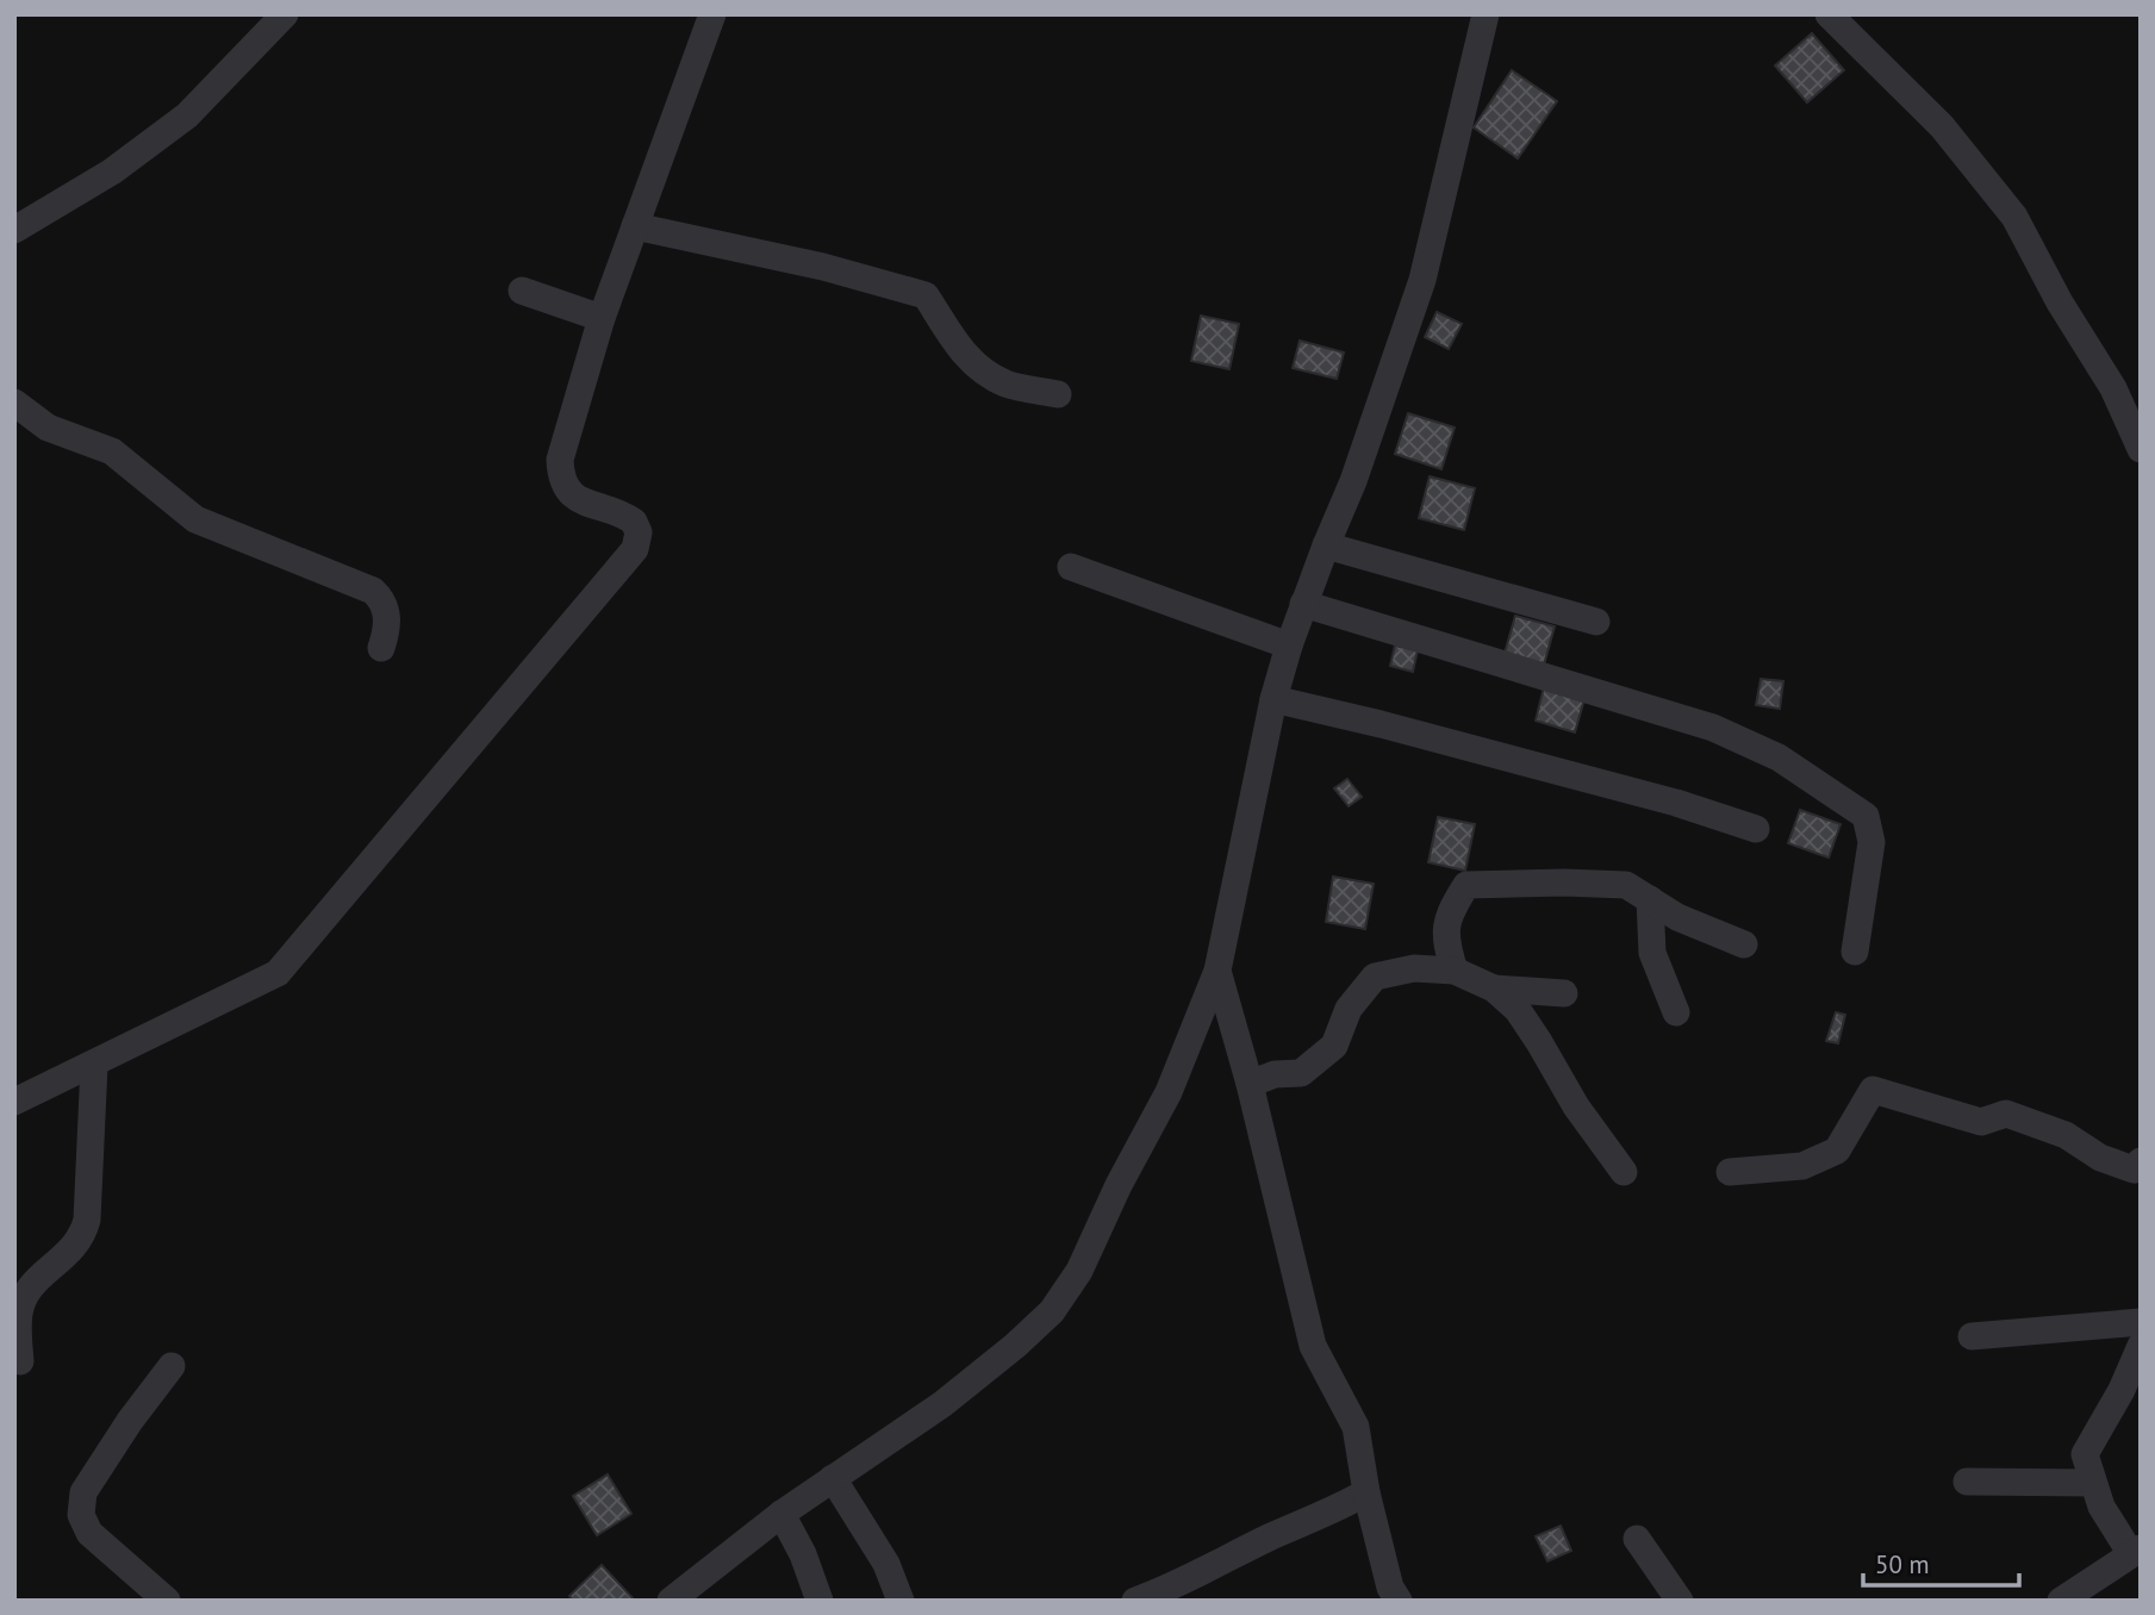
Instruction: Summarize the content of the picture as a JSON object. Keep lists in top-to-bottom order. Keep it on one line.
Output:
{"scale_bar":"50 m"}
